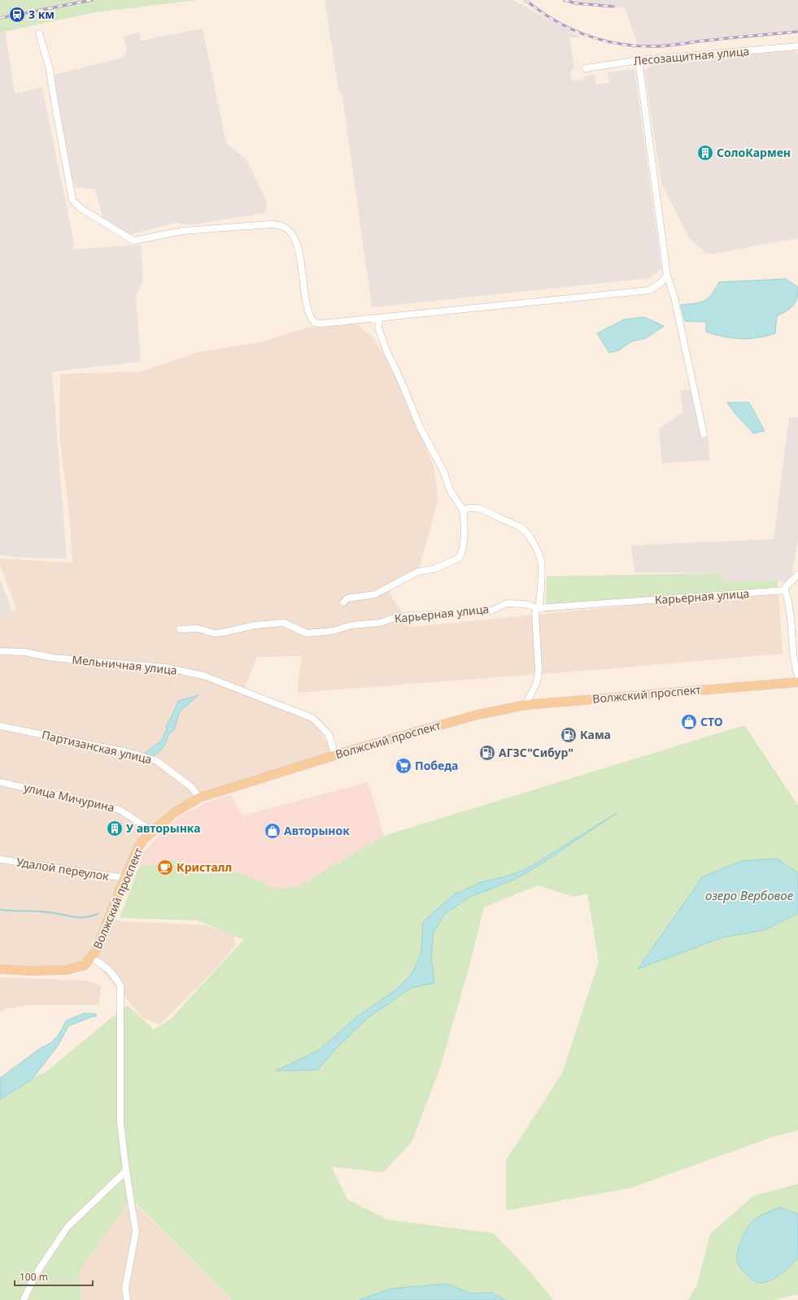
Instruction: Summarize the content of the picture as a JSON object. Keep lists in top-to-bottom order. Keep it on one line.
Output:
{"streets":{"main road":["Волжский проспект"],"street":["Лесозащитная улица","Карьерная улица","Мельничная улица","Партизанская улица","улица Мичурина","Удалой переулок"]},"crossings":[["Мельничная улица","Волжский проспект"],["Волжский проспект","Партизанская улица"],["Волжский проспект","улица Мичурина"],["Волжский проспект","Удалой переулок"]],"water":["озеро Вербовое"],"places":{"station":["3 км"],"building":["СолоКармен","У авторынка"],"shop":["СТО","Авторынок"],"fuel station":["Кама","АГЗС\"Сибур\""],"supermarket":["Победа"],"cafe":["Кристалл"]},"scale_bar":"100 m"}
